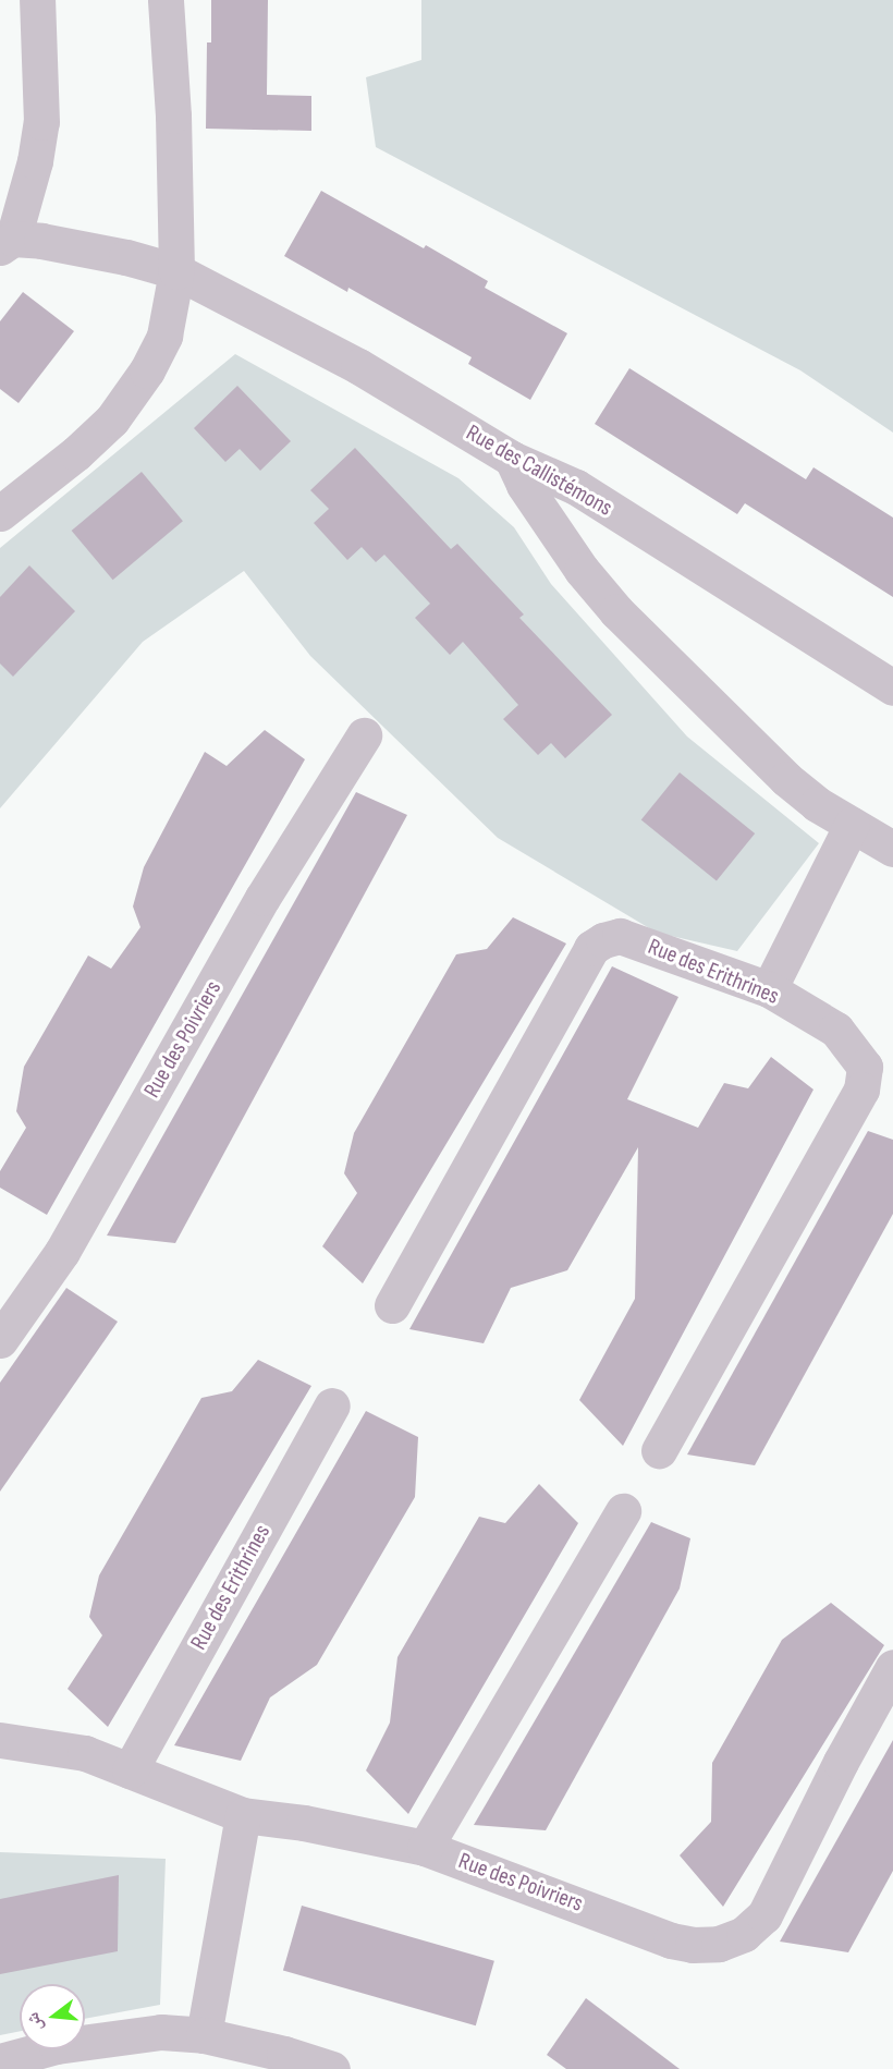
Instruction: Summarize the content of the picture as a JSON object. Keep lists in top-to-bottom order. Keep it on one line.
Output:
{"streets":{"street":["Rue des Callistémons","Rue des Erithrines","Rue des Poivriers"]},"crossings":[["Rue des Erithrines","Rue des Poivriers"]],"north":"left"}
